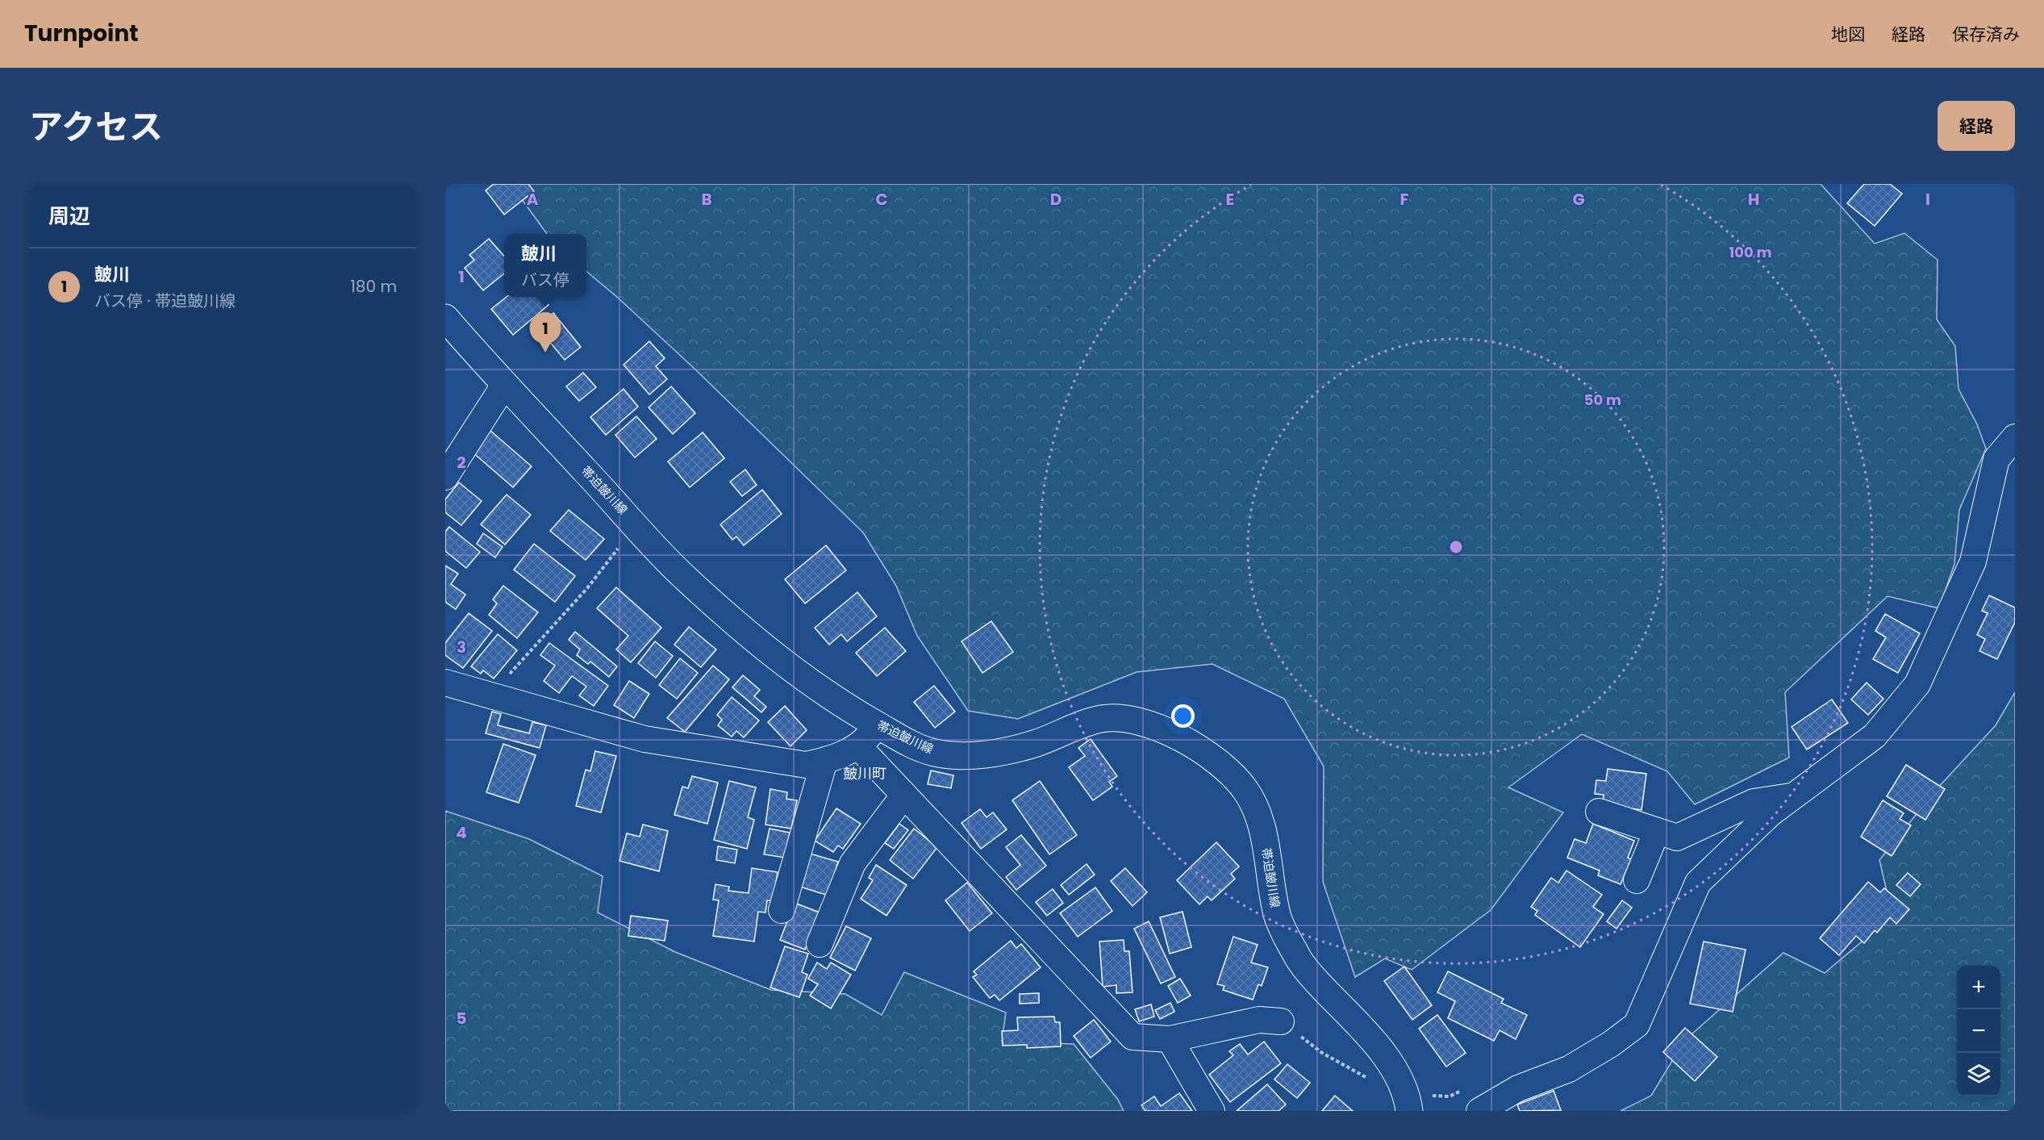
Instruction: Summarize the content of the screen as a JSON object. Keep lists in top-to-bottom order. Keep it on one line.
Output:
{"streets":{"street":["帯迫皷川線"]},"districts":["皷川町"],"page":{"header":"Turnpoint","nav":["地図","経路","保存済み"],"title":"アクセス","buttons":"経路","heading":"周辺","popup":["皷川","バス停"],"list":[{"mark":"1","name":"皷川","note":"バス停 · 帯迫皷川線","value":"180 m"}],"pins":"1","map_buttons":["+","−"]},"grid":{"columns":["A","B","C","D","E","F","G","H","I"],"rows":["1","2","3","4","5"]},"rings":["100 m","50 m"]}
